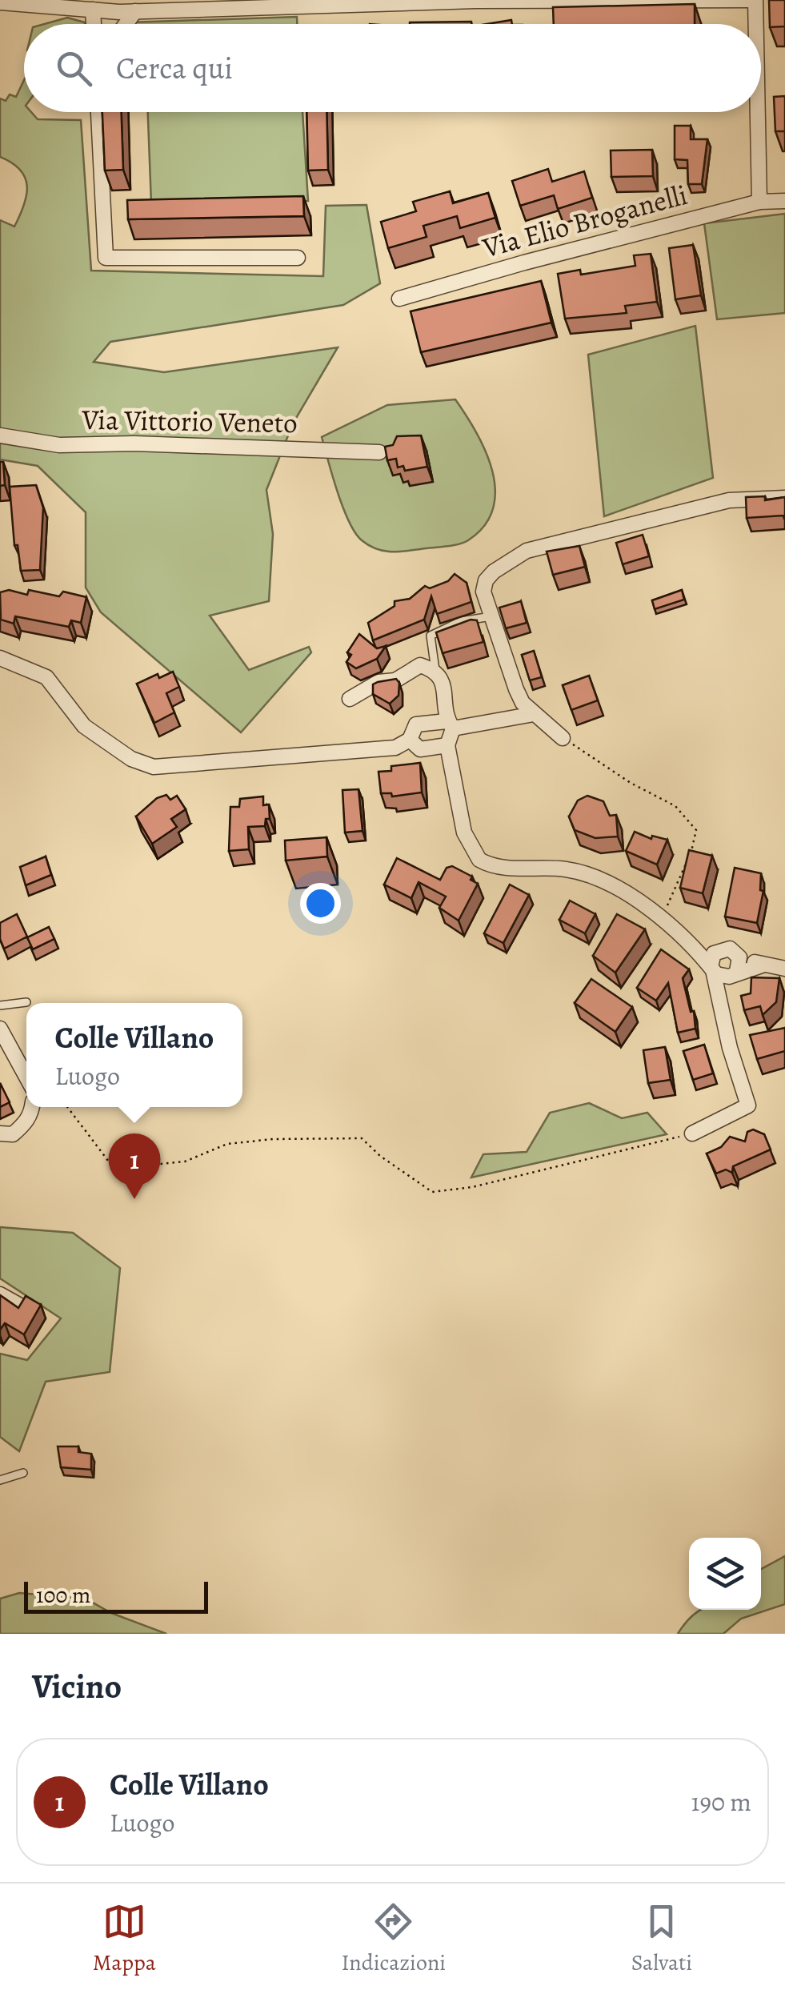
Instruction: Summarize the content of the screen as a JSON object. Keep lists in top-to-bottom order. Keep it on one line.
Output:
{"streets":{"street":["Via Elio Broganelli","Via Vittorio Veneto"]},"scale_bar":"100 m","page":{"search":"Cerca qui","popup":["Colle Villano","Luogo"],"pins":"1","scale":"100 m","heading":"Vicino","list":[{"mark":"1","name":"Colle Villano","note":"Luogo","value":"190 m"}],"nav":["Mappa","Indicazioni","Salvati"]}}
